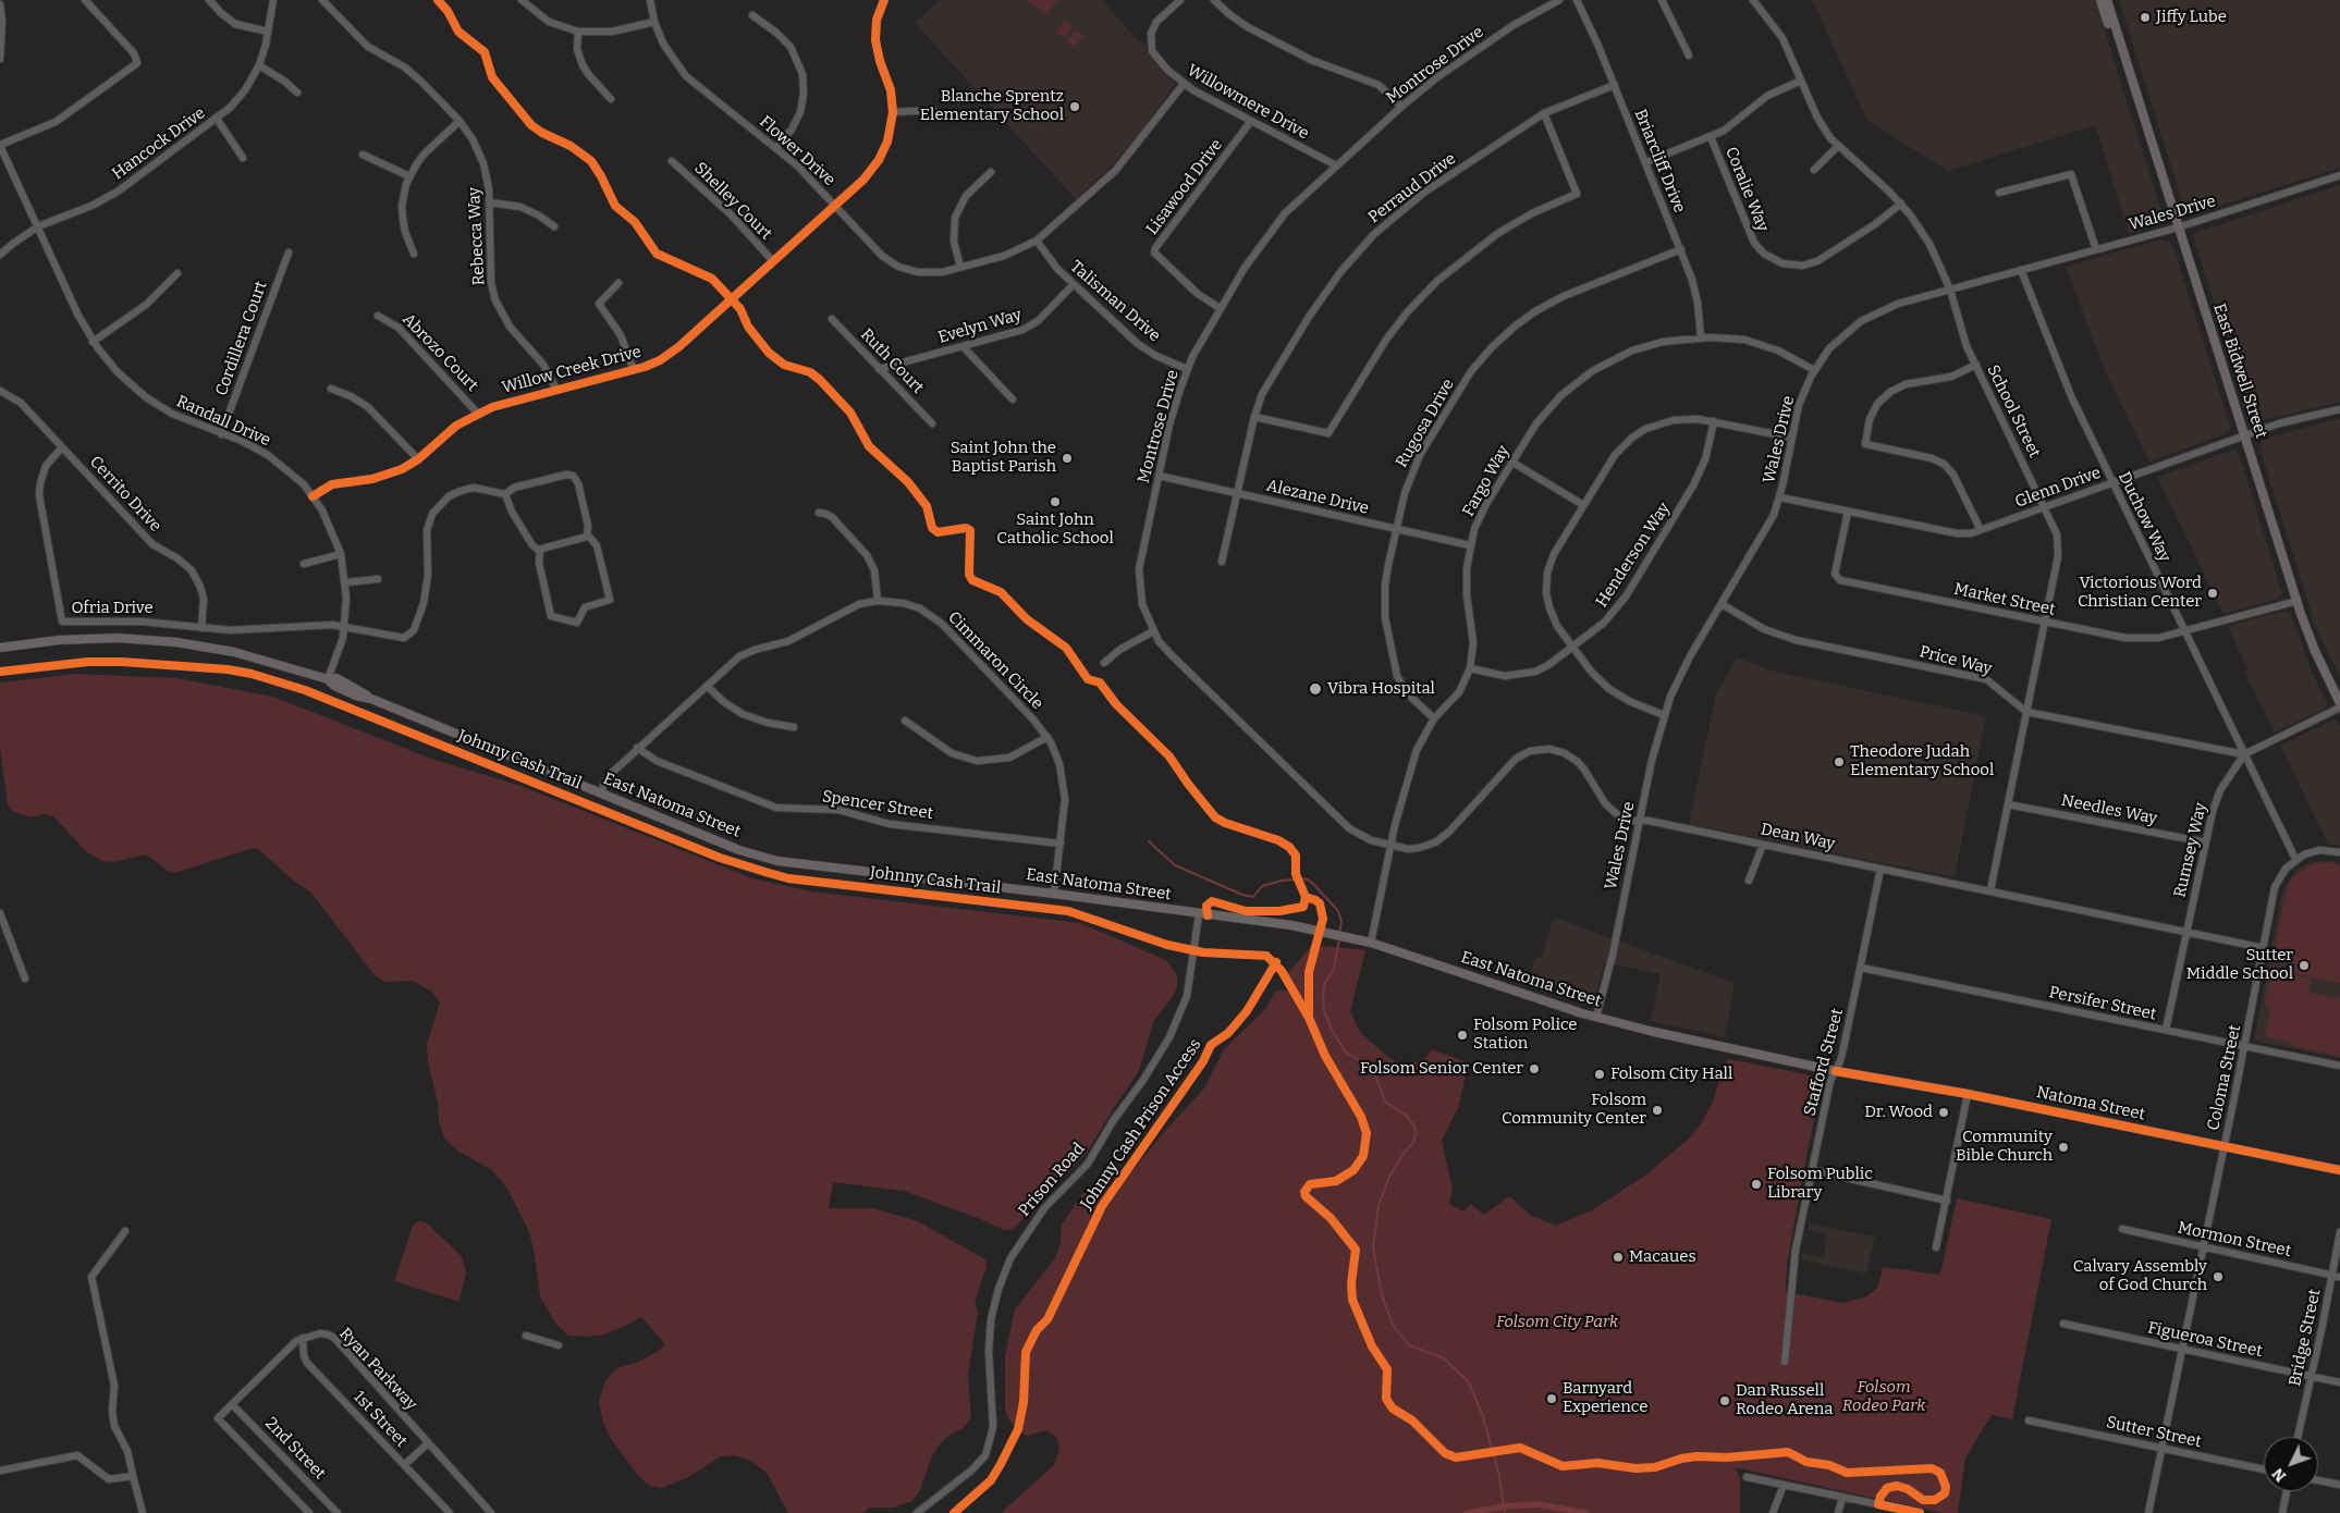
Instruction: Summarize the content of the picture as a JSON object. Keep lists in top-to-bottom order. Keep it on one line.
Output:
{"streets":{"main road":["East Bidwell Street","East Natoma Street","Natoma Street"],"street":["Montrose Drive","Willowmere Drive","Hancock Drive","Flower Drive","Briarcliff Drive","Lisawood Drive","Perraud Drive","Coralie Way","Shelley Court","Wales Drive","Rebecca Way","Talisman Drive","Evelyn Way","Cordillera Court","Abrozo Court","Ruth Court","Willow Creek Drive","School Street","Randall Drive","Rugosa Drive","Fargo Way","Glenn Drive","Cerrito Drive","Alezane Drive","Duchow Way","Henderson Way","Market Street","Ofria Drive","Cimmaron Circle","Price Way","Spencer Street","Needles Way","Dean Way","Rumsey Way","Persifer Street","Stafford Street","Coloma Street","Prison Road","Mormon Street","Bridge Street","Figueroa Street","Ryan Parkway","1st Street","Sutter Street","2nd Street"],"cycle path":["Johnny Cash Trail","Johnny Cash Prison Access"]},"crossings":[["Montrose Drive","Willowmere Drive"],["Montrose Drive","Lisawood Drive"],["Montrose Drive","Talisman Drive"],["Montrose Drive","Fargo Way"],["Montrose Drive","Alezane Drive"],["Montrose Drive","Dean Way"],["Willowmere Drive","Flower Drive"],["Willowmere Drive","Lisawood Drive"],["Hancock Drive","Randall Drive"],["Flower Drive","Talisman Drive"],["Flower Drive","Willow Creek Drive"],["Briarcliff Drive","Perraud Drive"],["Briarcliff Drive","Rugosa Drive"],["Briarcliff Drive","Fargo Way"],["Perraud Drive","Alezane Drive"],["Coralie Way","School Street"],["Shelley Court","Willow Creek Drive"],["Wales Drive","East Bidwell Street"],["Wales Drive","School Street"],["Wales Drive","Fargo Way"],["Wales Drive","Glenn Drive"],["Wales Drive","Duchow Way"],["Wales Drive","Price Way"],["Wales Drive","East Natoma Street"],["Wales Drive","Dean Way"],["Rebecca Way","Willow Creek Drive"],["Talisman Drive","Evelyn Way"],["Evelyn Way","Ruth Court"],["Cordillera Court","Randall Drive"],["Abrozo Court","Willow Creek Drive"],["Willow Creek Drive","Randall Drive"],["East Bidwell Street","Glenn Drive"],["East Bidwell Street","Market Street"],["School Street","Glenn Drive"],["School Street","Market Street"],["School Street","Price Way"],["School Street","Needles Way"],["School Street","Dean Way"],["Randall Drive","Ofria Drive"],["Randall Drive","East Natoma Street"],["Rugosa Drive","Fargo Way"],["Rugosa Drive","Alezane Drive"],["Fargo Way","Alezane Drive"],["Fargo Way","Henderson Way"],["Fargo Way","East Natoma Street"],["Fargo Way","Dean Way"],["Glenn Drive","Duchow Way"],["Glenn Drive","Market Street"],["Cerrito Drive","Ofria Drive"],["Duchow Way","Market Street"],["Duchow Way","Price Way"],["Duchow Way","Rumsey Way"],["Duchow Way","Coloma Street"],["Cimmaron Circle","East Natoma Street"],["Cimmaron Circle","Spencer Street"],["Price Way","Rumsey Way"],["East Natoma Street","Stafford Street"],["East Natoma Street","Natoma Street"],["East Natoma Street","Prison Road"],["Needles Way","Rumsey Way"],["Dean Way","Rumsey Way"],["Dean Way","Stafford Street"],["Dean Way","Coloma Street"],["Rumsey Way","Persifer Street"],["Persifer Street","Stafford Street"],["Persifer Street","Coloma Street"],["Stafford Street","Natoma Street"],["Coloma Street","Natoma Street"],["Coloma Street","Mormon Street"],["Coloma Street","Figueroa Street"],["Coloma Street","Sutter Street"],["Mormon Street","Bridge Street"],["Bridge Street","Figueroa Street"],["Ryan Parkway","1st Street"]],"parks":["Folsom City Park","Folsom Rodeo Park"],"places":["Jiffy Lube","Blanche Sprentz Elementary School","Saint John the Baptist Parish","Saint John Catholic School","Victorious Word Christian Center","Vibra Hospital","Theodore Judah Elementary School","Sutter Middle School","Folsom Police Station","Folsom Senior Center","Folsom City Hall","Folsom Community Center","Dr. Wood","Community Bible Church","Folsom Public Library","Macaues","Calvary Assembly of God Church","Barnyard Experience","Dan Russell Rodeo Arena"],"north":"bottom left"}
